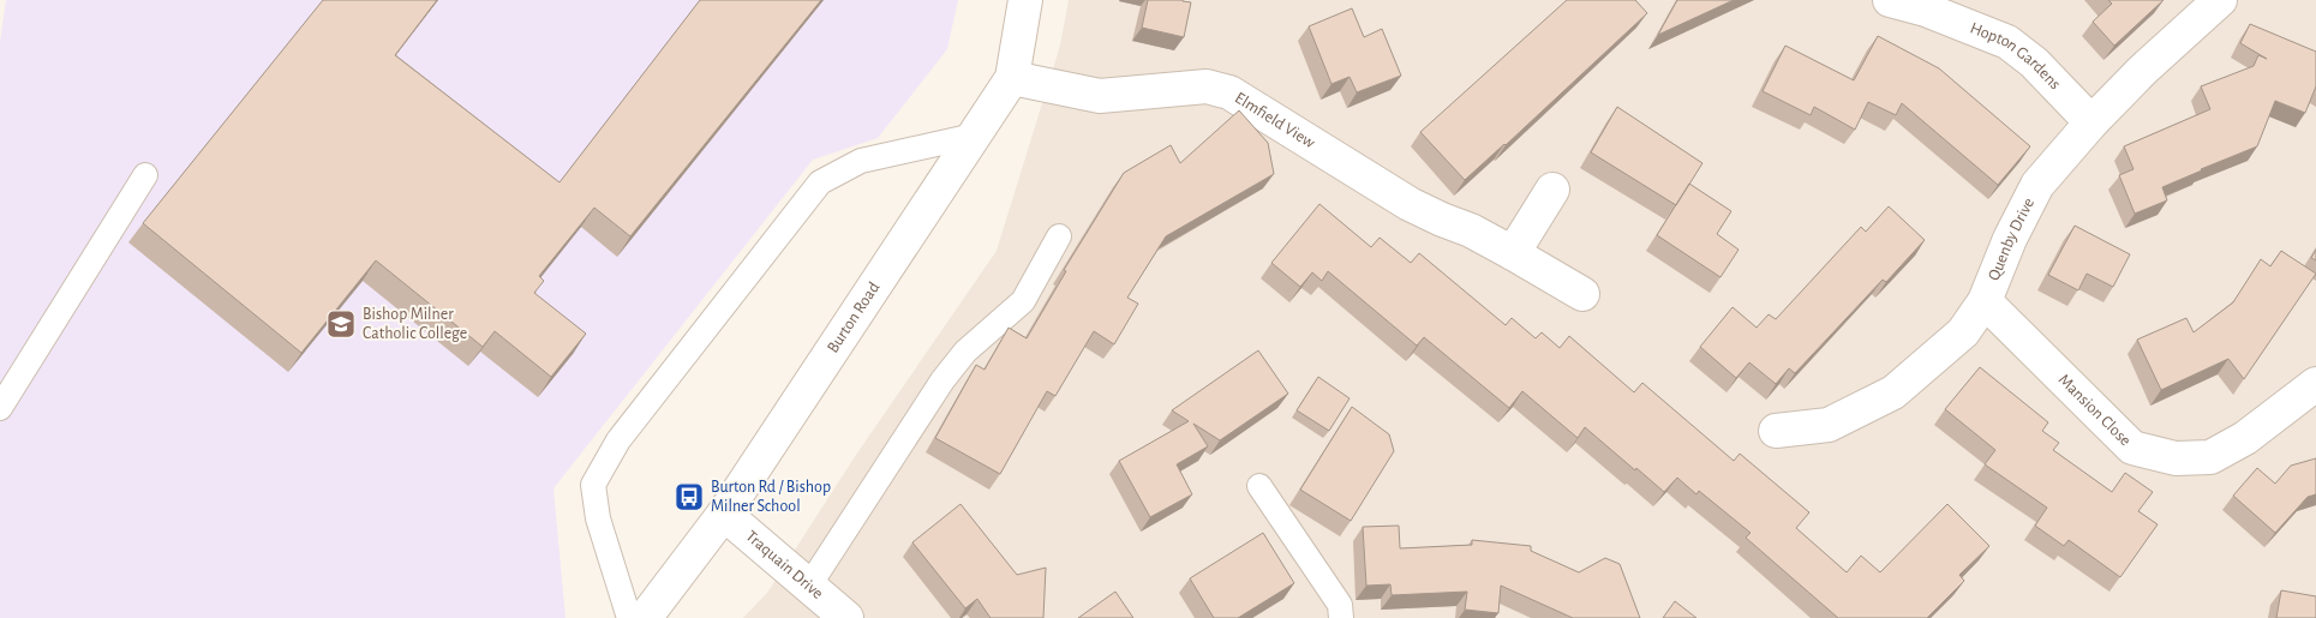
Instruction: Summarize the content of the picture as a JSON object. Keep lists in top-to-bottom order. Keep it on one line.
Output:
{"streets":{"street":["Hopton Gardens","Elmfield View","Quenby Drive","Burton Road","Mansion Close","Traquain Drive"]},"crossings":[["Hopton Gardens","Quenby Drive"],["Elmfield View","Burton Road"],["Quenby Drive","Mansion Close"],["Burton Road","Traquain Drive"]],"places":{"school or university":["Bishop Milner Catholic College"],"bus stop":["Burton Rd / Bishop Milner School"]}}
